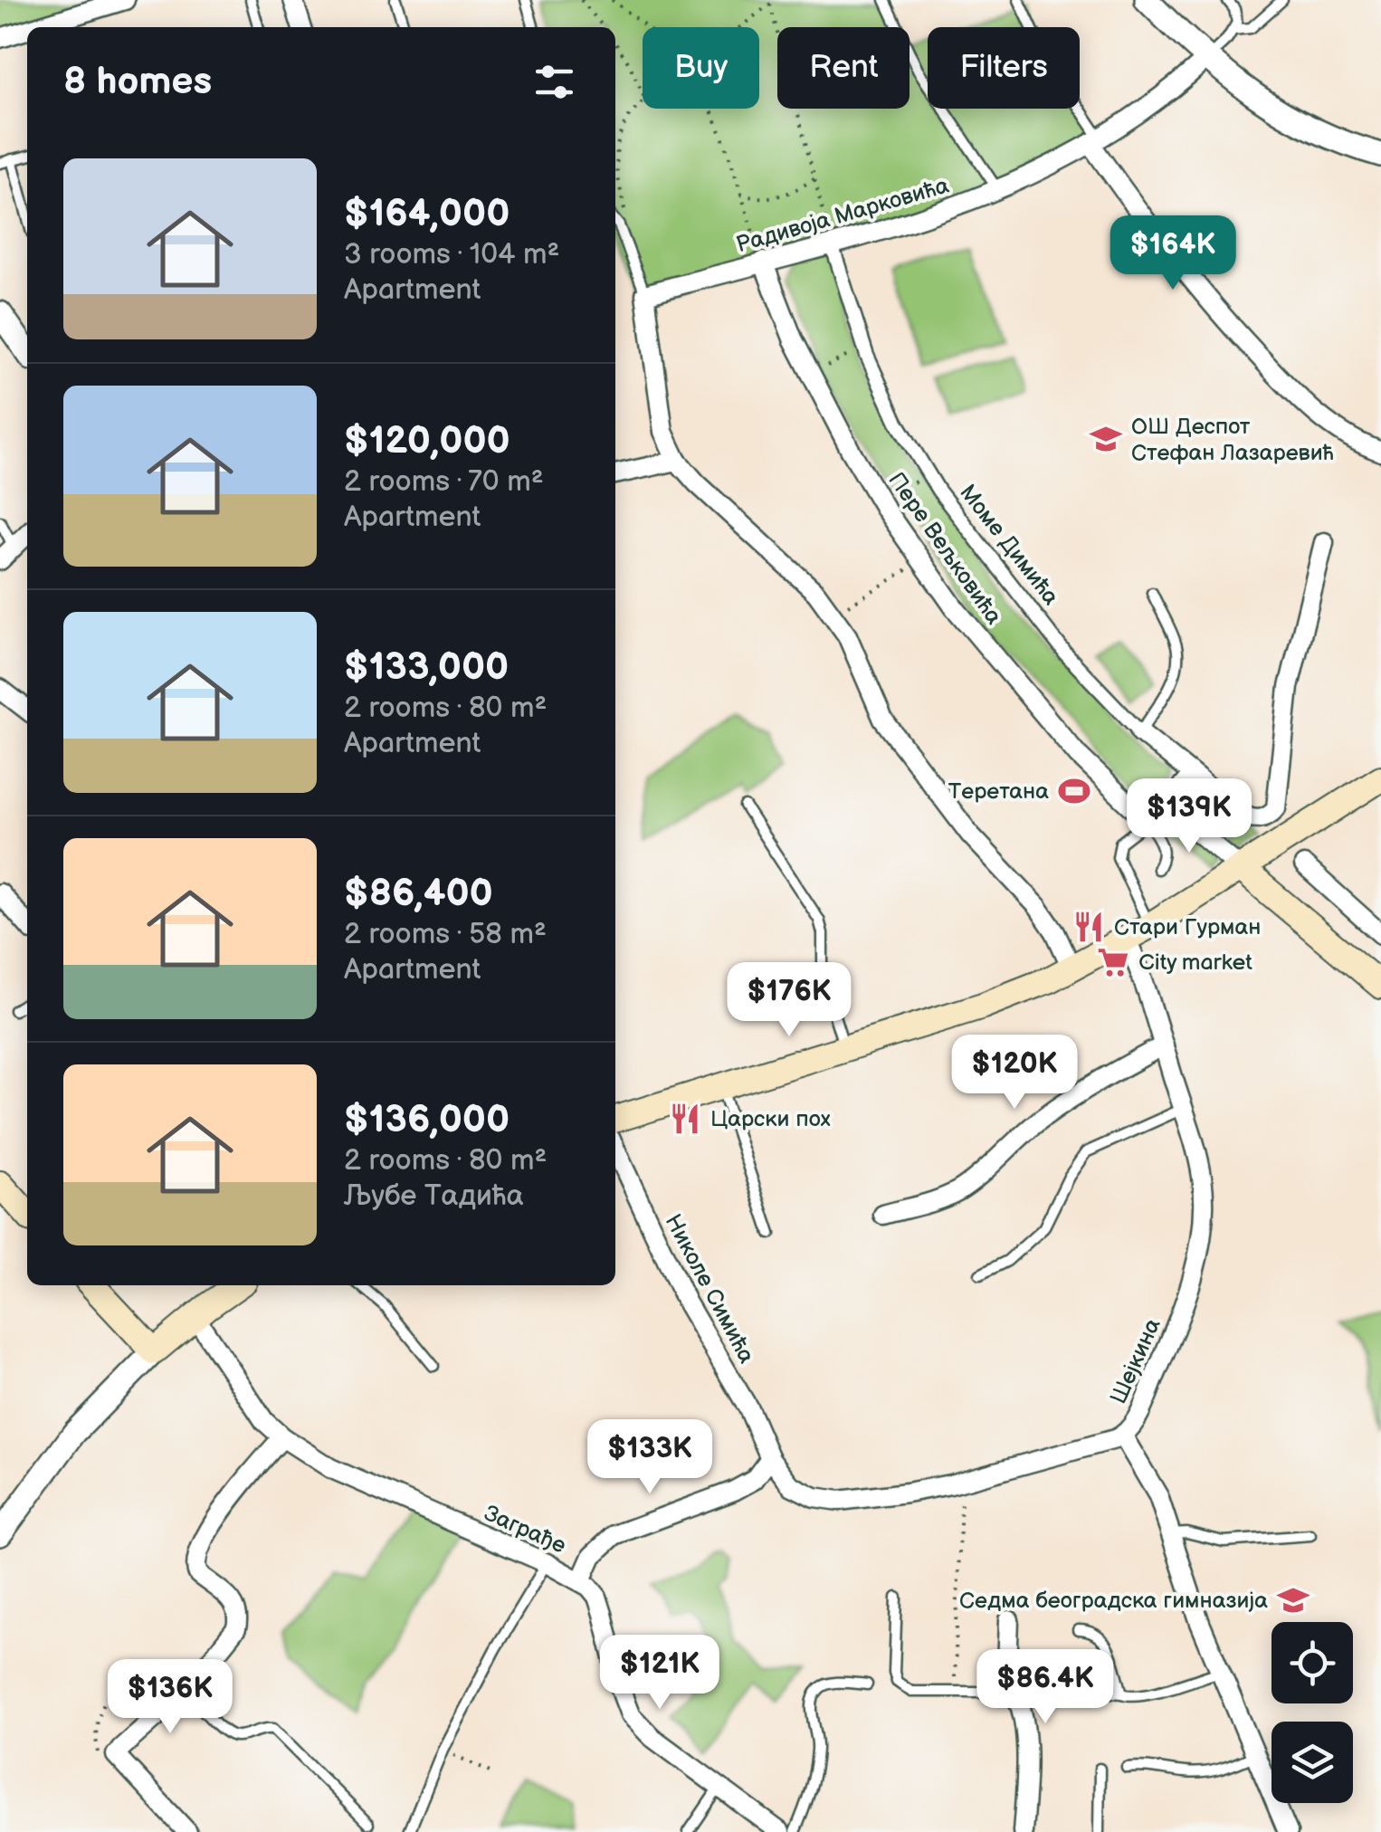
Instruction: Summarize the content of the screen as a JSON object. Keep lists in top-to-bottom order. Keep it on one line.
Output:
{"streets":{"street":["Радивоја Марковића","Моме Димића","Пере Вељковића","Николе Симића","Шејкина","Заграђе"]},"crossings":[["Радивоја Марковића","Моме Димића"],["Радивоја Марковића","Пере Вељковића"]],"places":{"school or university":["ОШ Деспот Стефан Лазаревић","Седма београдска гимназија"],"sports":["Теретана"],"restaurant":["Стари Гурман","Царски пох"],"supermarket":["City market"]},"page":{"chip":["Buy","Rent","Filters"],"heading":"8 homes","list":[{"name":"$164,000","note":"3 rooms · 104 m² · Apartment"},{"name":"$120,000","note":"2 rooms · 70 m² · Apartment"},{"name":"$133,000","note":"2 rooms · 80 m² · Apartment"},{"name":"$86,400","note":"2 rooms · 58 m² · Apartment"},{"name":"$136,000","note":"2 rooms · 80 m² · Љубе Тадића"}],"price":["$164K","$139K","$176K","$120K","$133K","$121K","$86.4K","$136K"]}}
